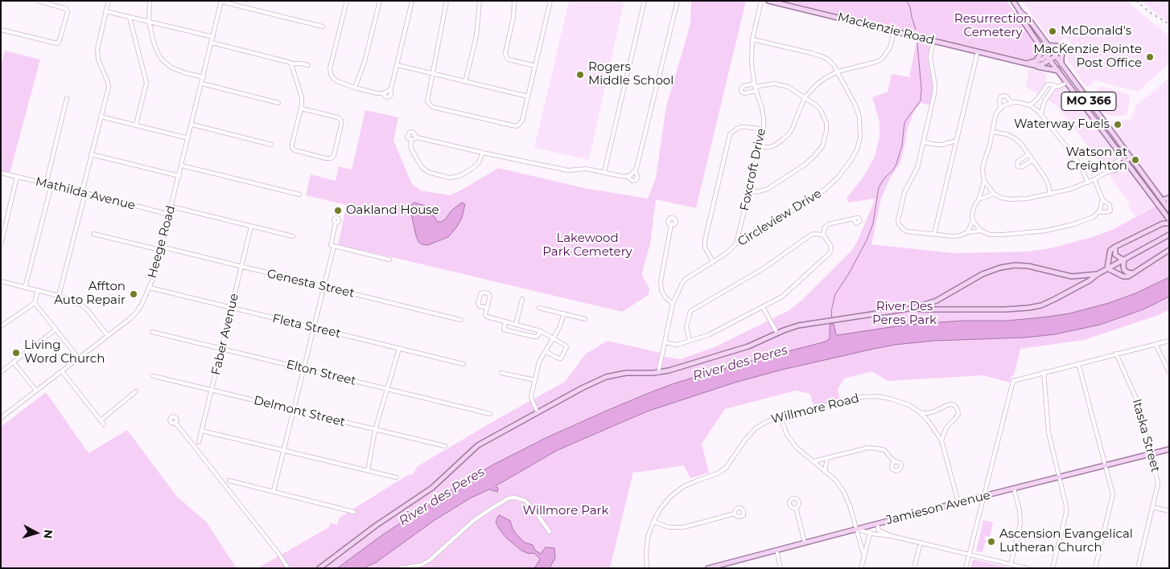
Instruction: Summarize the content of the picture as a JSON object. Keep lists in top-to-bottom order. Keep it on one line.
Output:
{"streets":{"main road":["Mackenzie Road","MO 366","Jamieson Avenue"],"street":["Foxcroft Drive","Mathilda Avenue","Circleview Drive","Heege Road","Genesta Street","Fleta Street","Faber Avenue","Elton Street","Willmore Road","Delmont Street","Itaska Street"]},"crossings":[["Mackenzie Road","MO 366"],["Foxcroft Drive","Circleview Drive"],["Mathilda Avenue","Heege Road"],["Heege Road","Genesta Street"],["Heege Road","Fleta Street"],["Genesta Street","Faber Avenue"],["Fleta Street","Faber Avenue"],["Faber Avenue","Elton Street"],["Faber Avenue","Delmont Street"],["Willmore Road","Jamieson Avenue"],["Itaska Street","Jamieson Avenue"]],"water":["River des Peres"],"parks":["Resurrection Cemetery","Lakewood Park Cemetery","River Des Peres Park","Willmore Park"],"places":["McDonald's","MacKenzie Pointe Post Office","Rogers Middle School","Waterway Fuels","Watson at Creighton","Oakland House","Affton Auto Repair","Living Word Church","Ascension Evangelical Lutheran Church"],"north":"right"}
